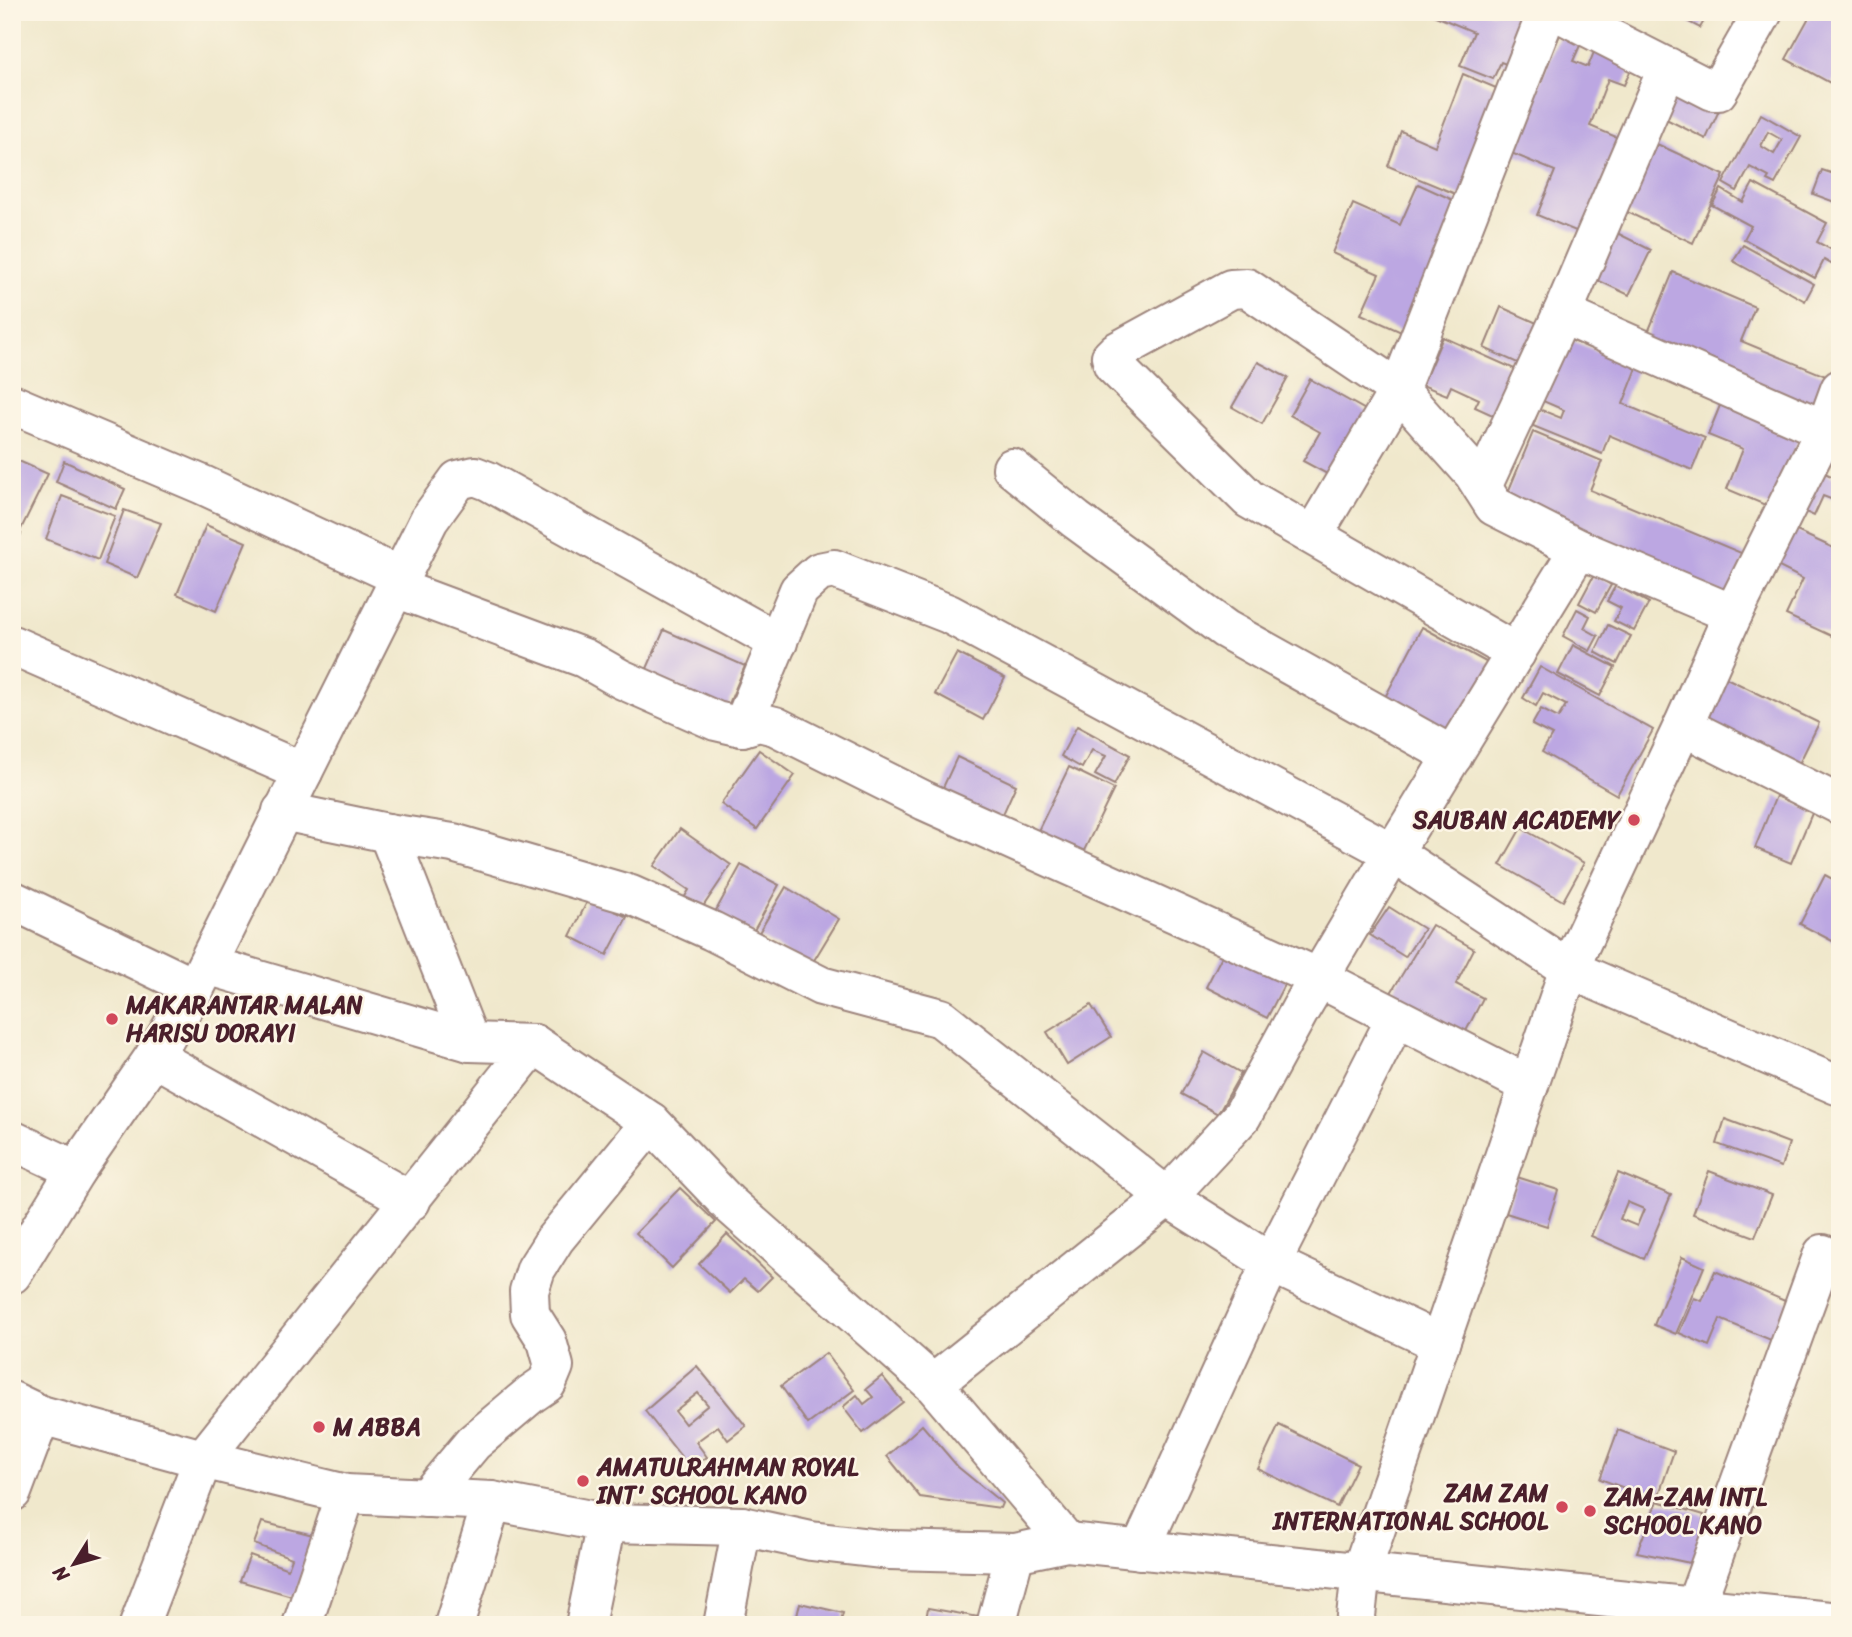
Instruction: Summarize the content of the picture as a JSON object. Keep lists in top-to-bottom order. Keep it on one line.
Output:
{"places":["SAUBAN ACADEMY","MAKARANTAR MALAN HARISU DORAYI","M ABBA","AMATULRAHMAN ROYAL INT' SCHOOL KANO","ZAM ZAM INTERNATIONAL SCHOOL","ZAM-ZAM INTL SCHOOL KANO"],"north":"bottom left"}
